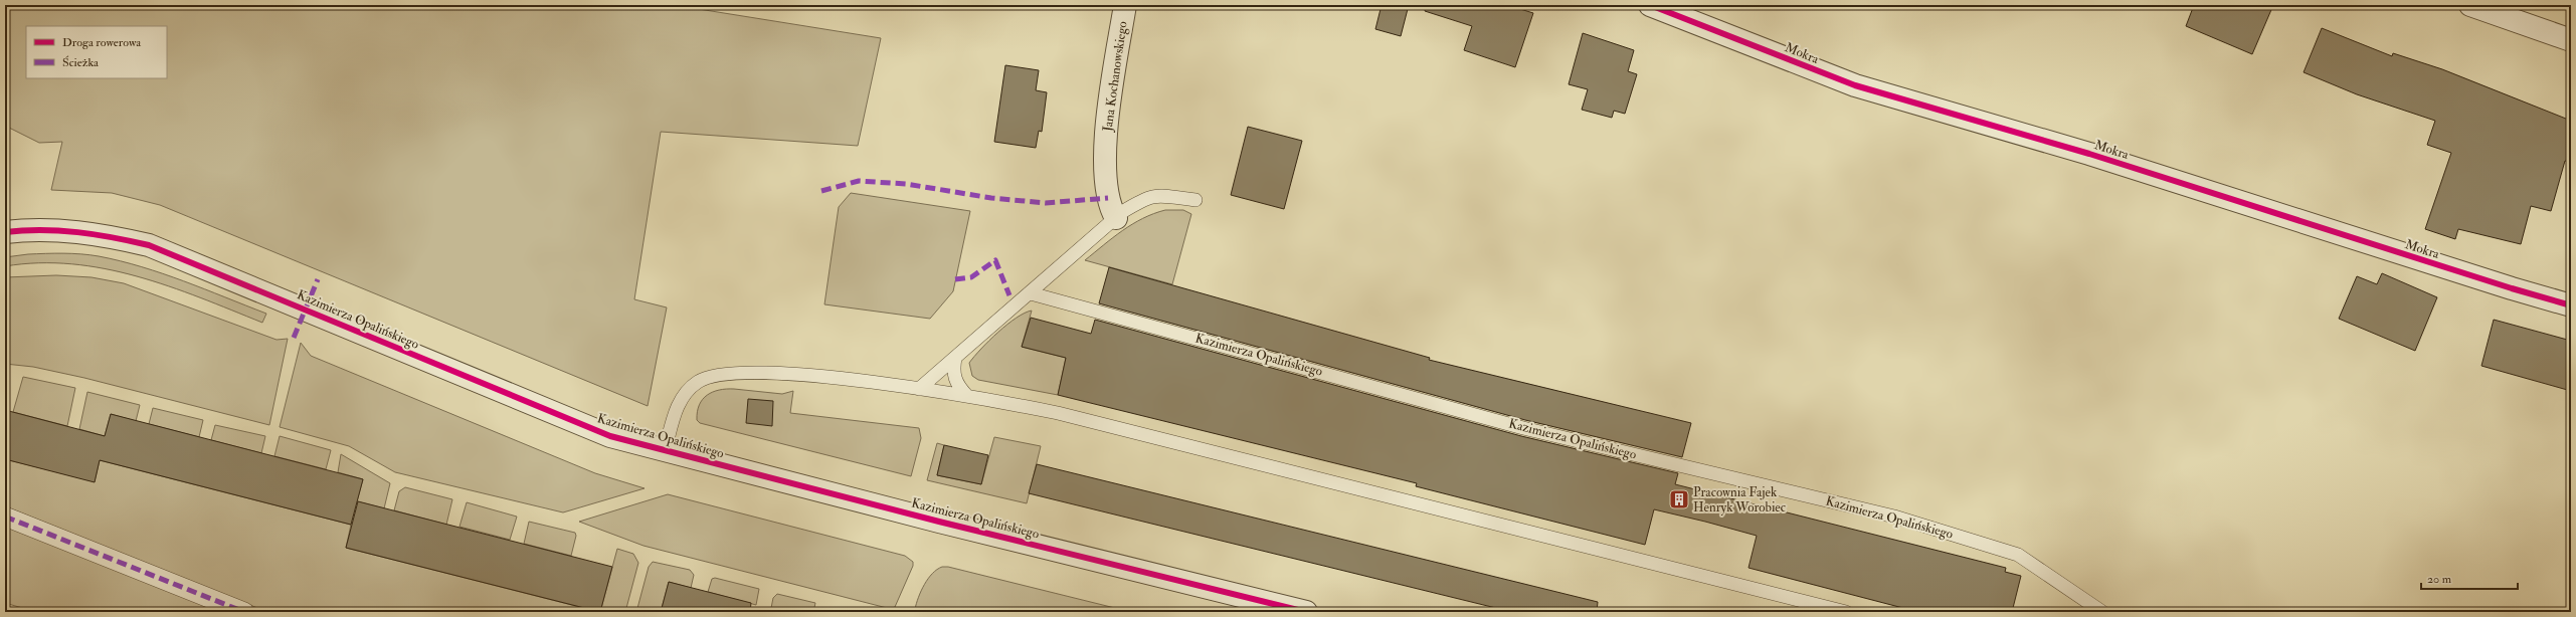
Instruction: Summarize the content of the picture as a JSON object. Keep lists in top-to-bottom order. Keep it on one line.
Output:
{"streets":{"street":["Mokra","Jana Kochanowskiego","Kazimierza Opalińskiego"]},"places":{"building":["Pracownia Fajek Henryk Worobiec"]},"legend":["Droga rowerowa","Ścieżka"],"scale_bar":"20 m"}
